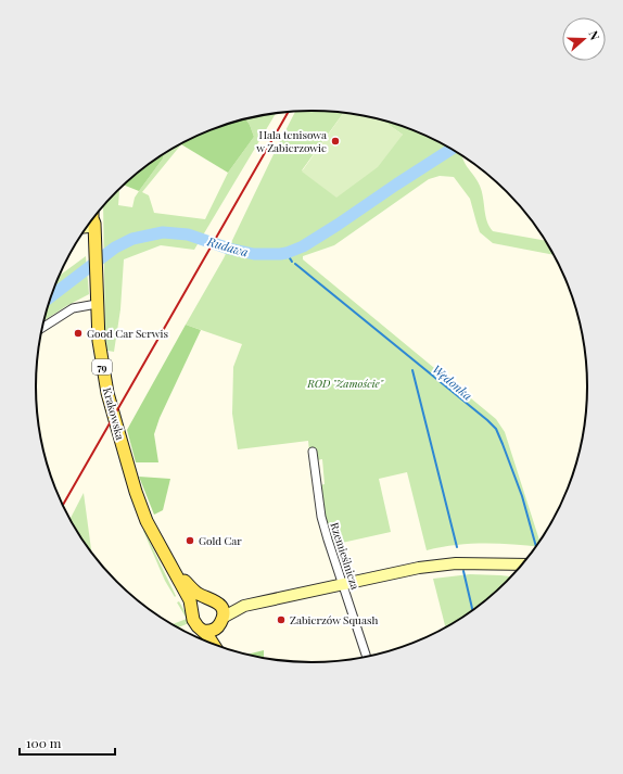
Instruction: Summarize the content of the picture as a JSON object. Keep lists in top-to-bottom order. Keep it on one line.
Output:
{"streets":{"main road":["79","Krakowska"],"street":["Rzemieślnicza"]},"water":["Rudawa","Wędonka"],"parks":["ROD \"Zamoście\""],"places":["Hala tenisowa w Zabierzowie","Good Car Serwis","Gold Car","Zabierzów Squash"],"scale_bar":"100 m","north":"right"}
